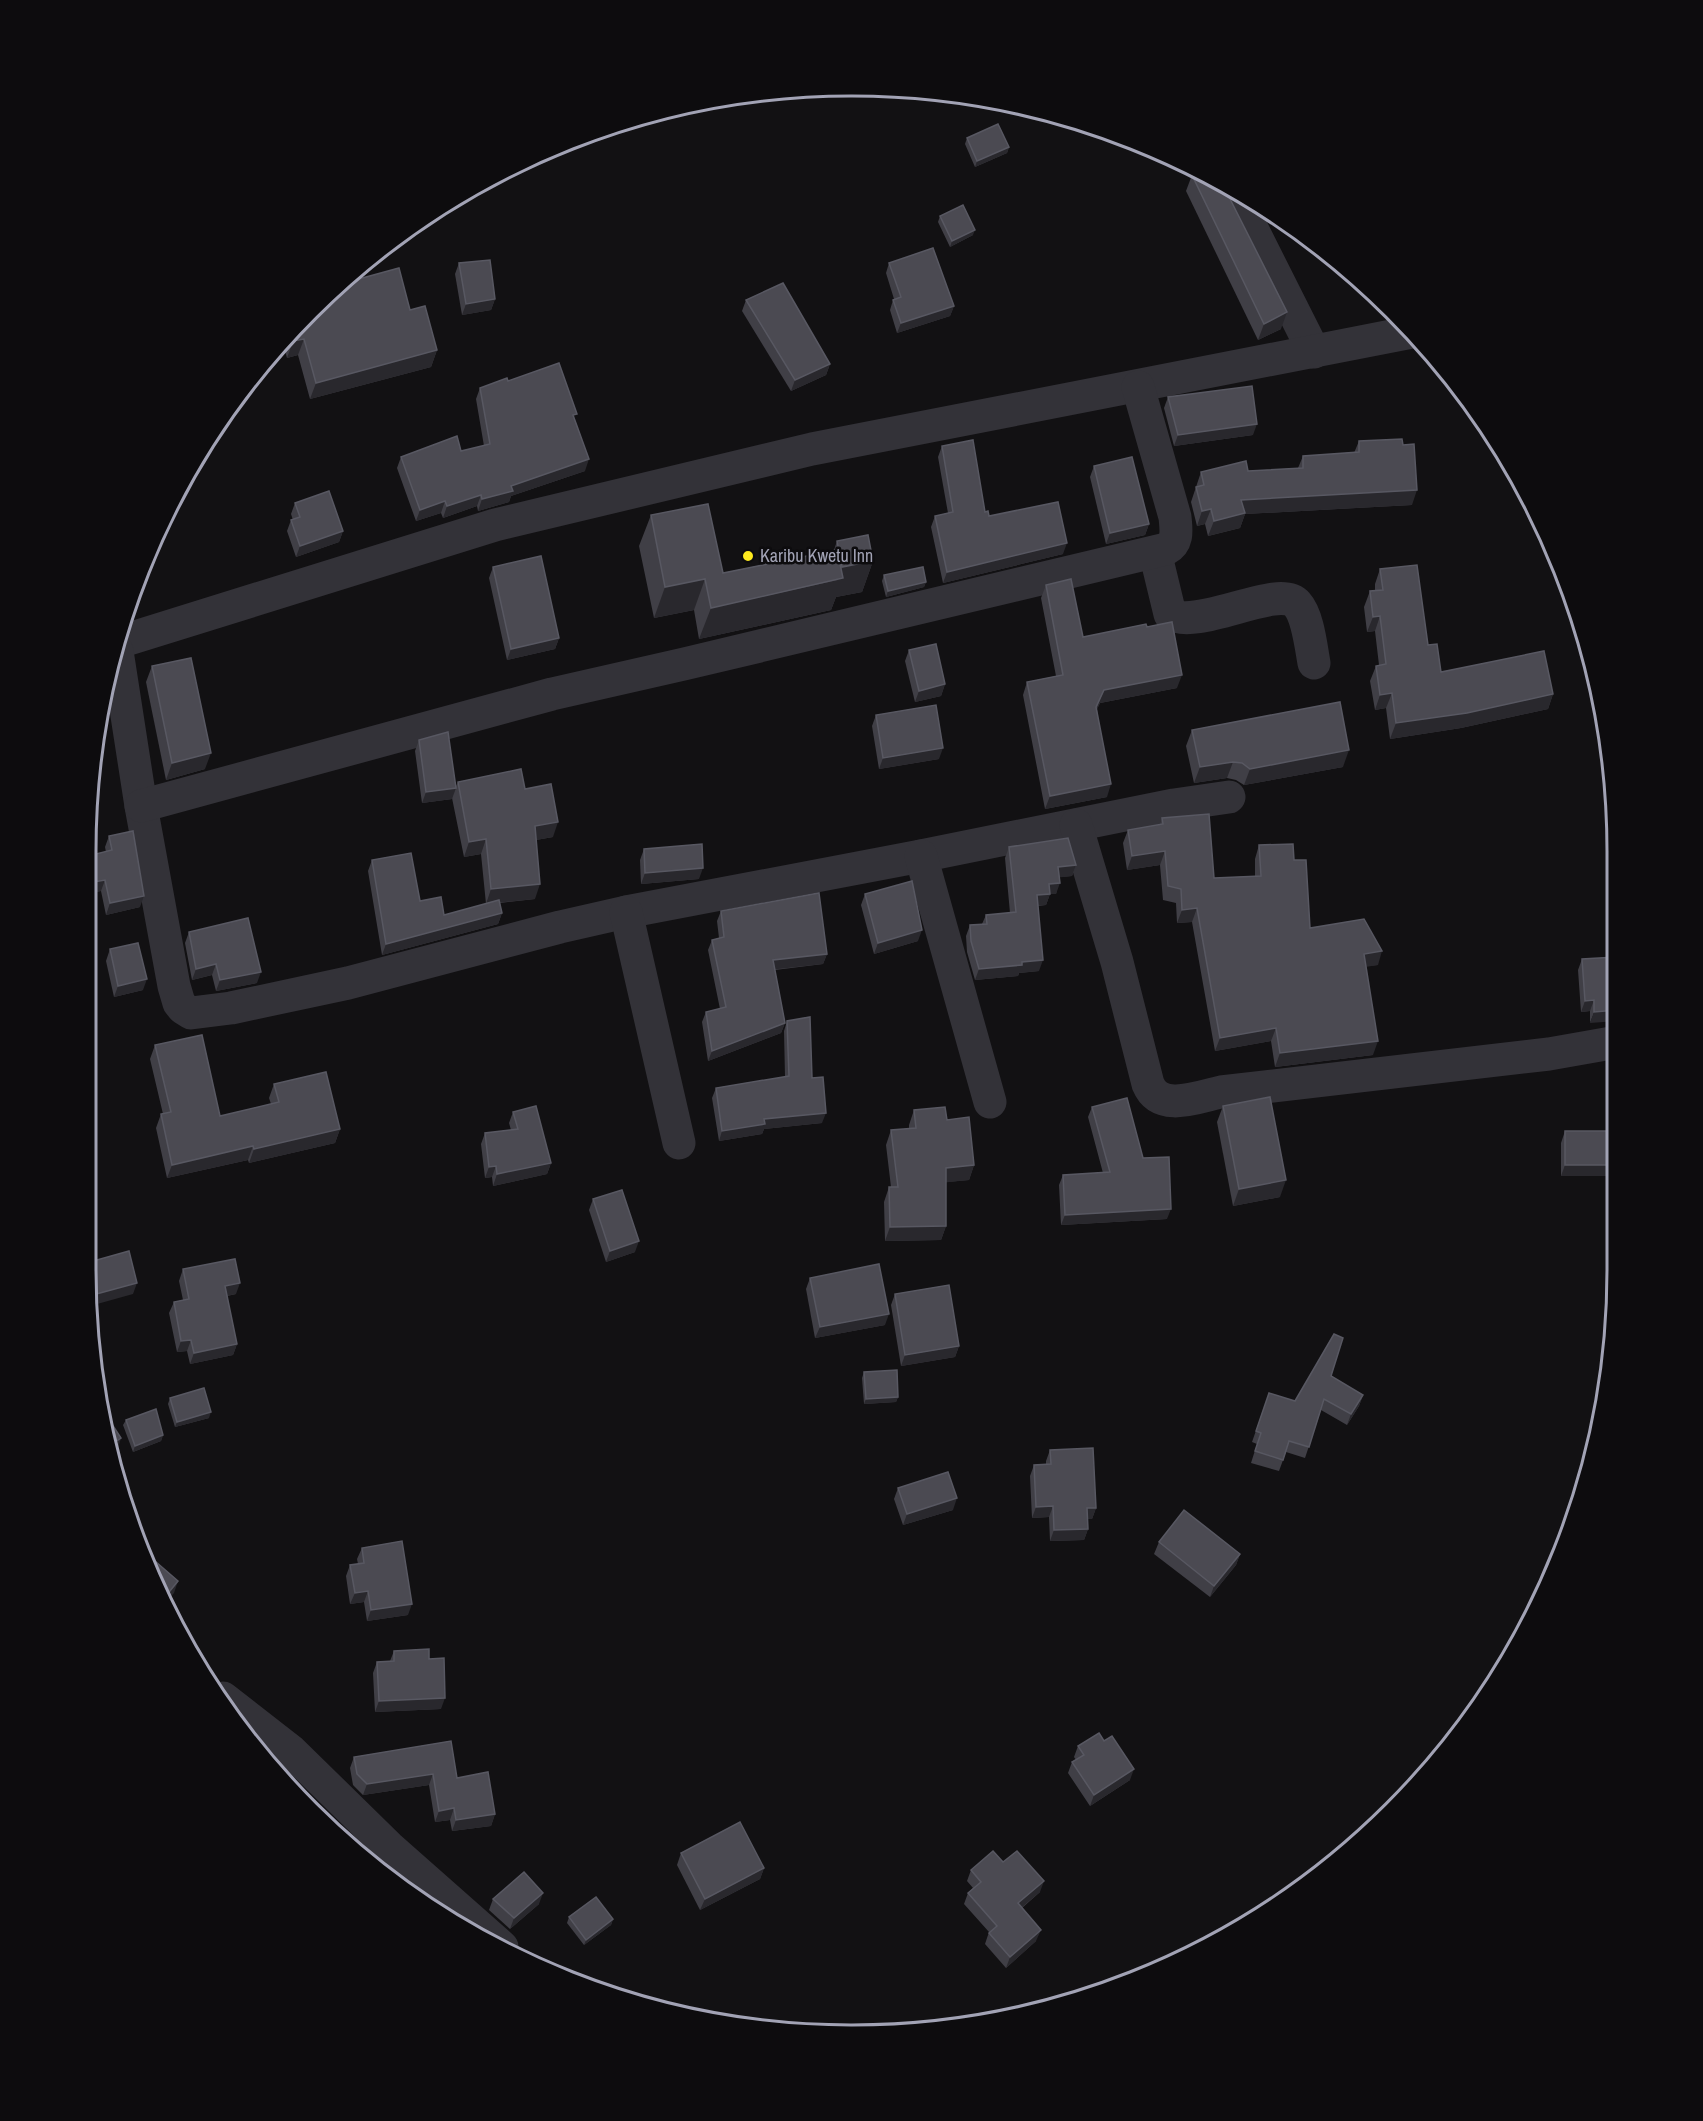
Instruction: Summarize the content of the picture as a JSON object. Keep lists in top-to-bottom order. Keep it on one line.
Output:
{"places":["Karibu Kwetu Inn"]}
